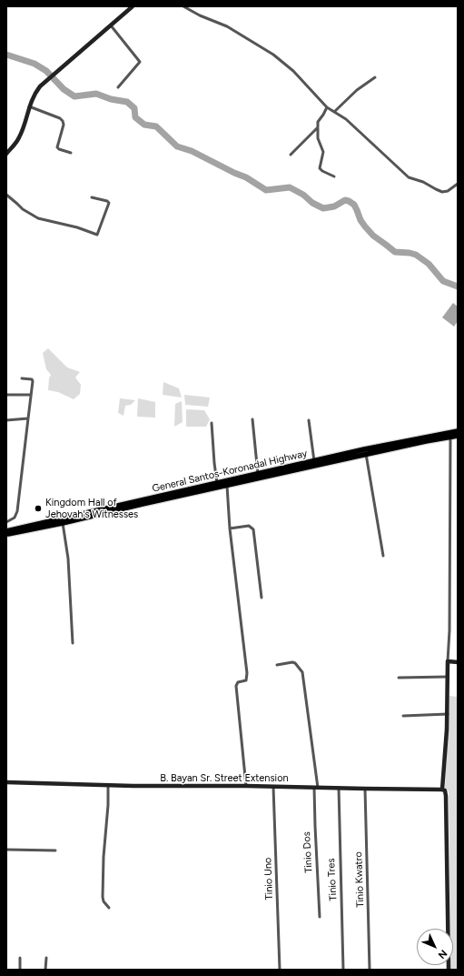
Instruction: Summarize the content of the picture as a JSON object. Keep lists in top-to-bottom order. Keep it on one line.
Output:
{"streets":{"highway":["General Santos-Koronadal Highway"],"street":["B. Bayan Sr. Street Extension","Tinio Dos","Tinio Uno","Tinio Tres","Tinio Kwatro"]},"crossings":[["B. Bayan Sr. Street Extension","Tinio Dos"],["B. Bayan Sr. Street Extension","Tinio Uno"],["B. Bayan Sr. Street Extension","Tinio Tres"],["B. Bayan Sr. Street Extension","Tinio Kwatro"]],"places":["Kingdom Hall of Jehovah's Witnesses"],"north":"bottom right"}
